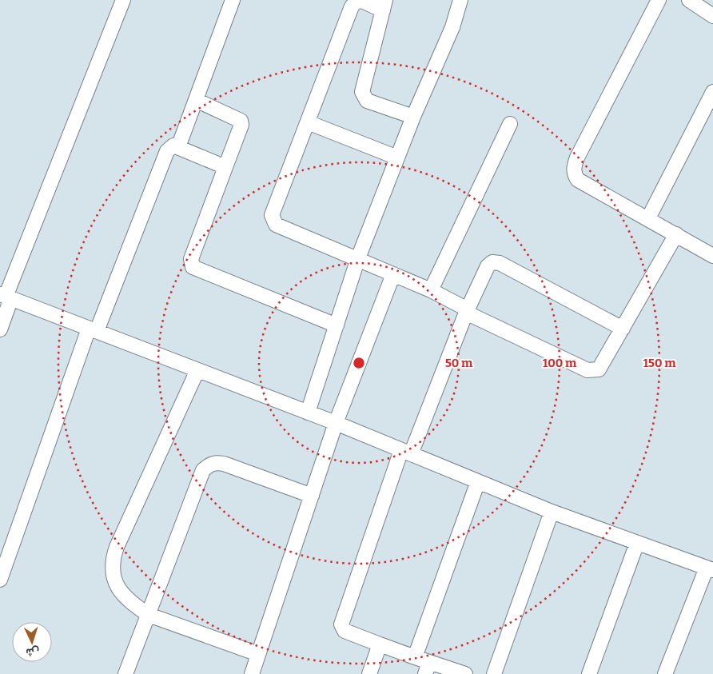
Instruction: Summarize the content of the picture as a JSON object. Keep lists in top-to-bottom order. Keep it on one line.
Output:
{"north":"bottom","rings":["50 m","100 m","150 m"]}
